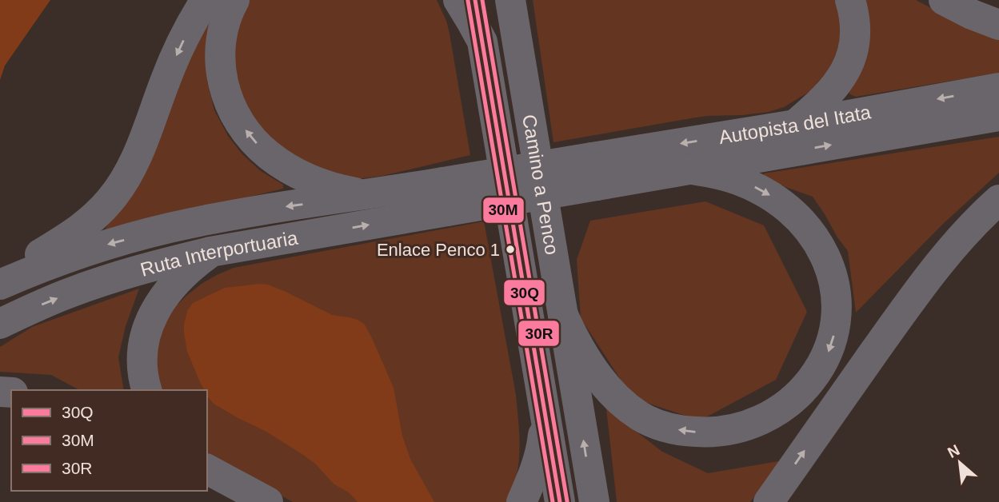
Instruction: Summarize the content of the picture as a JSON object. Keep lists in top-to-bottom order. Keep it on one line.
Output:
{"streets":{"highway":["Autopista del Itata","Camino a Penco","Ruta Interportuaria"]},"places":["Enlace Penco 1"],"lines":["transit line 30Q","transit line 30R","transit line 30M"],"legend":["30Q","30M","30R"],"north":"top left"}
